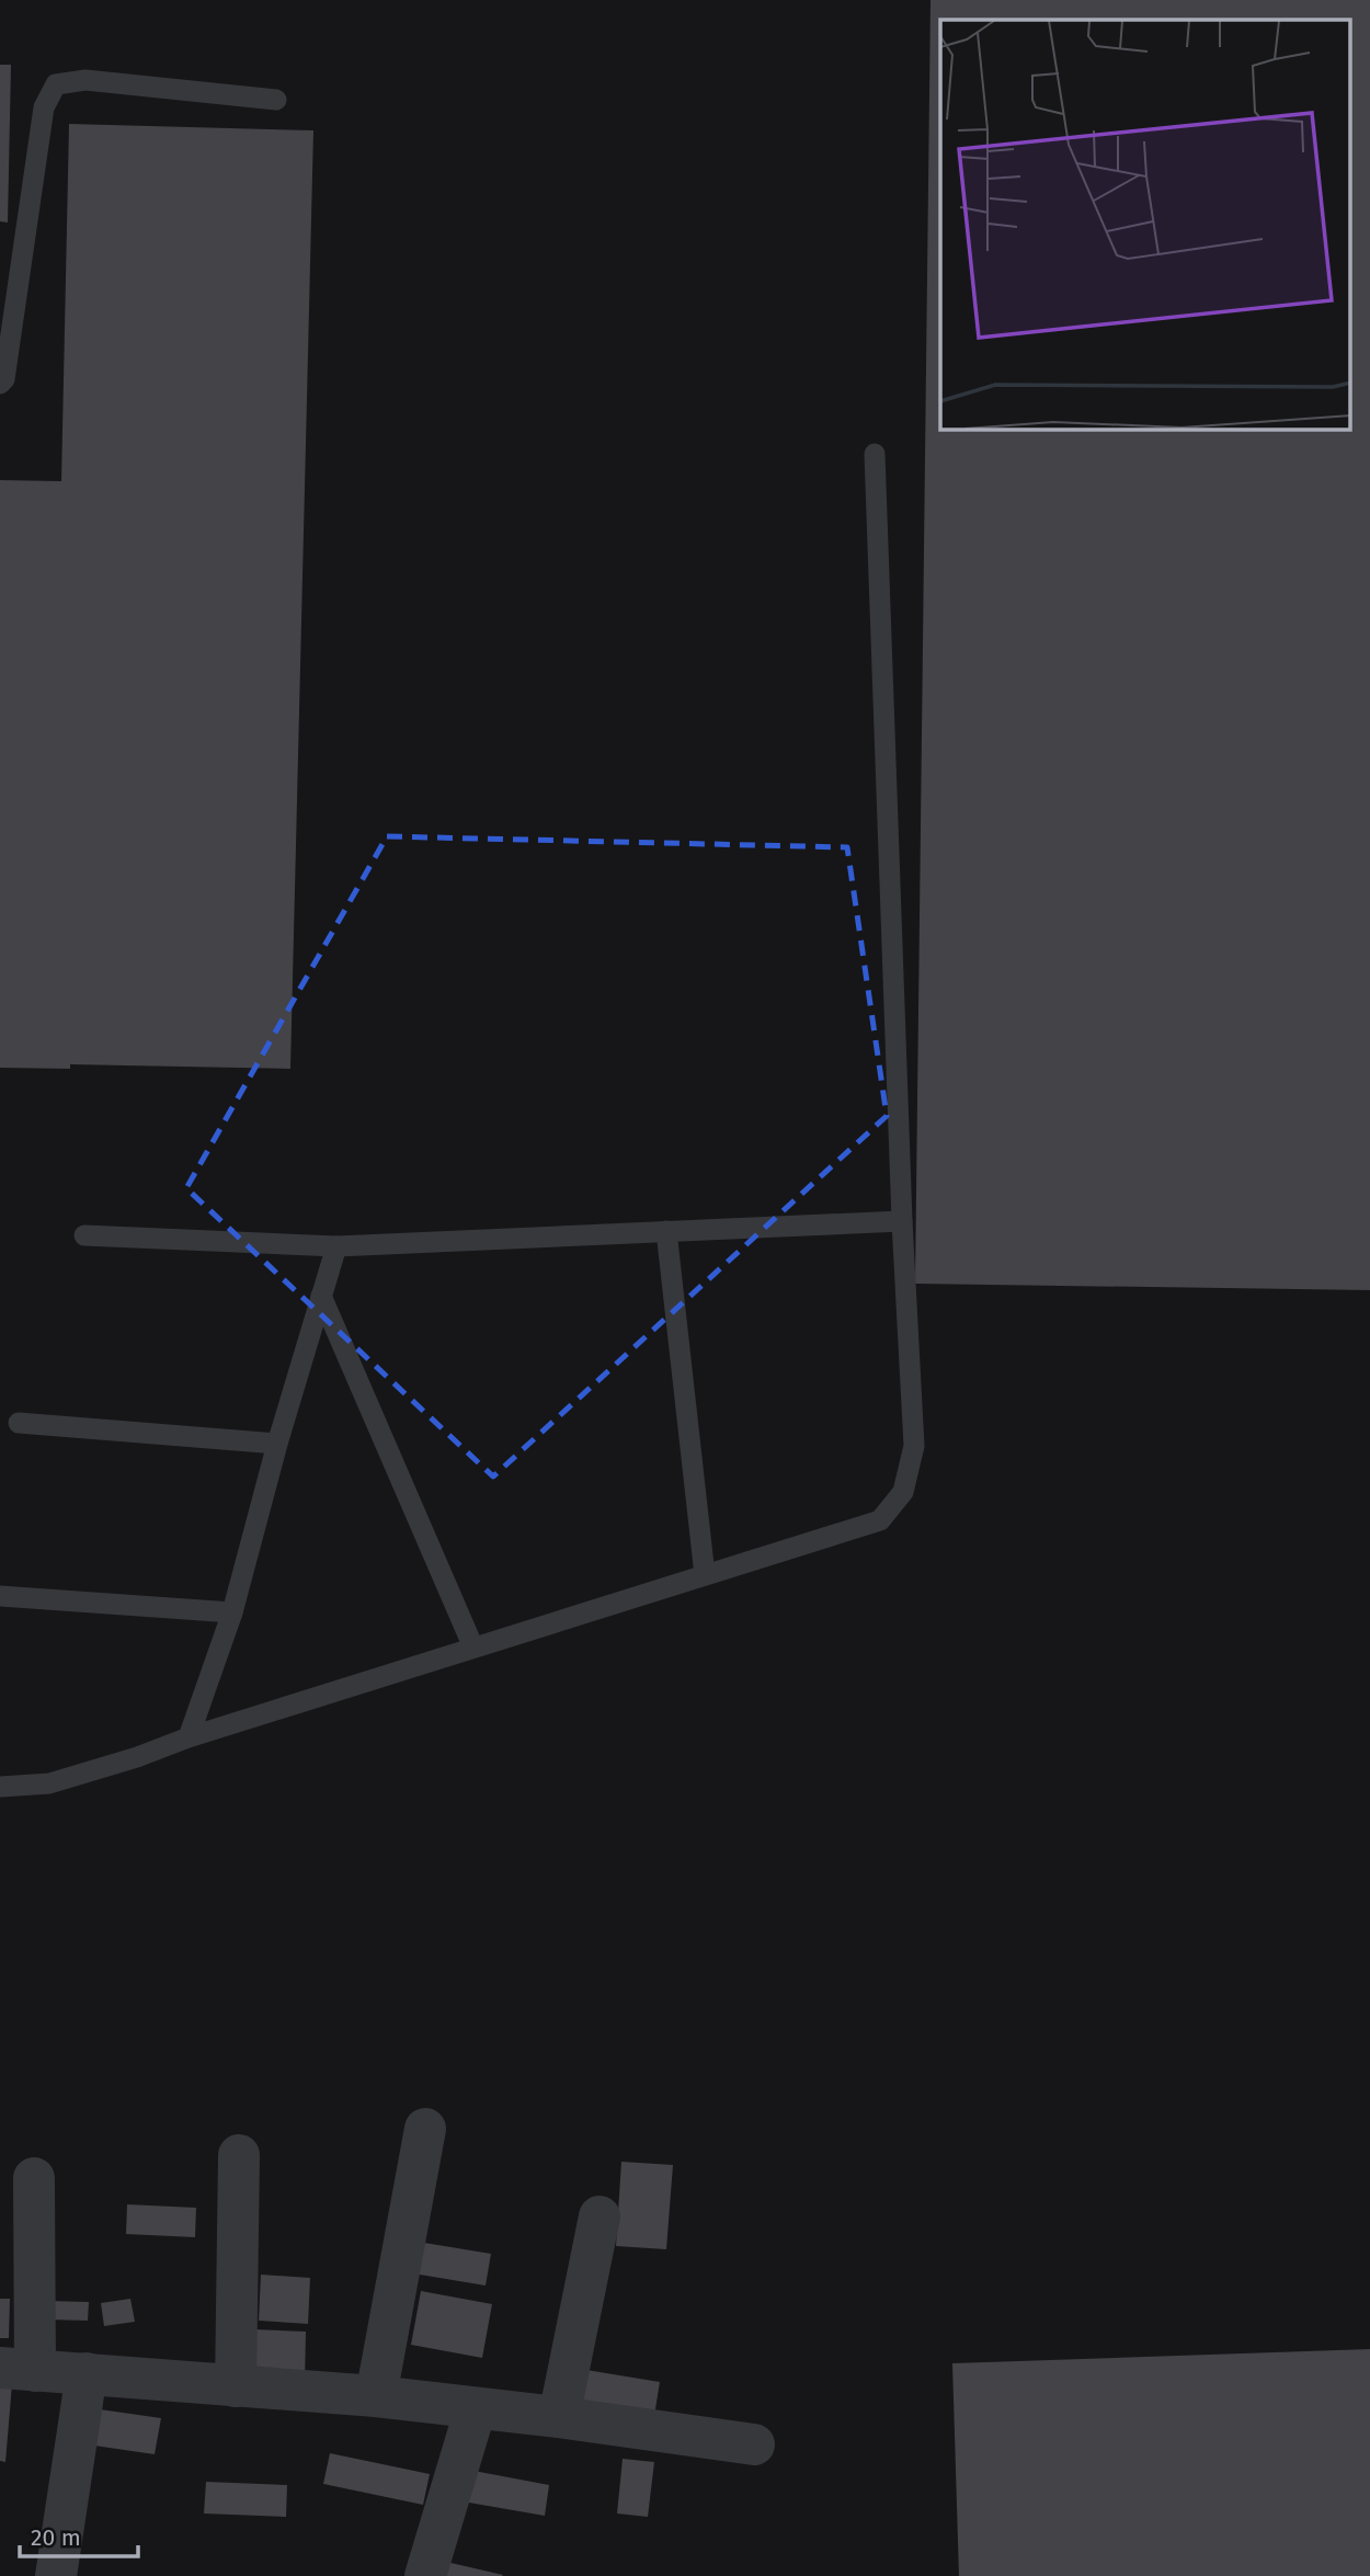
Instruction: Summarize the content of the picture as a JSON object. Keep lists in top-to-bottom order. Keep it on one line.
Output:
{"scale_bar":"20 m"}
